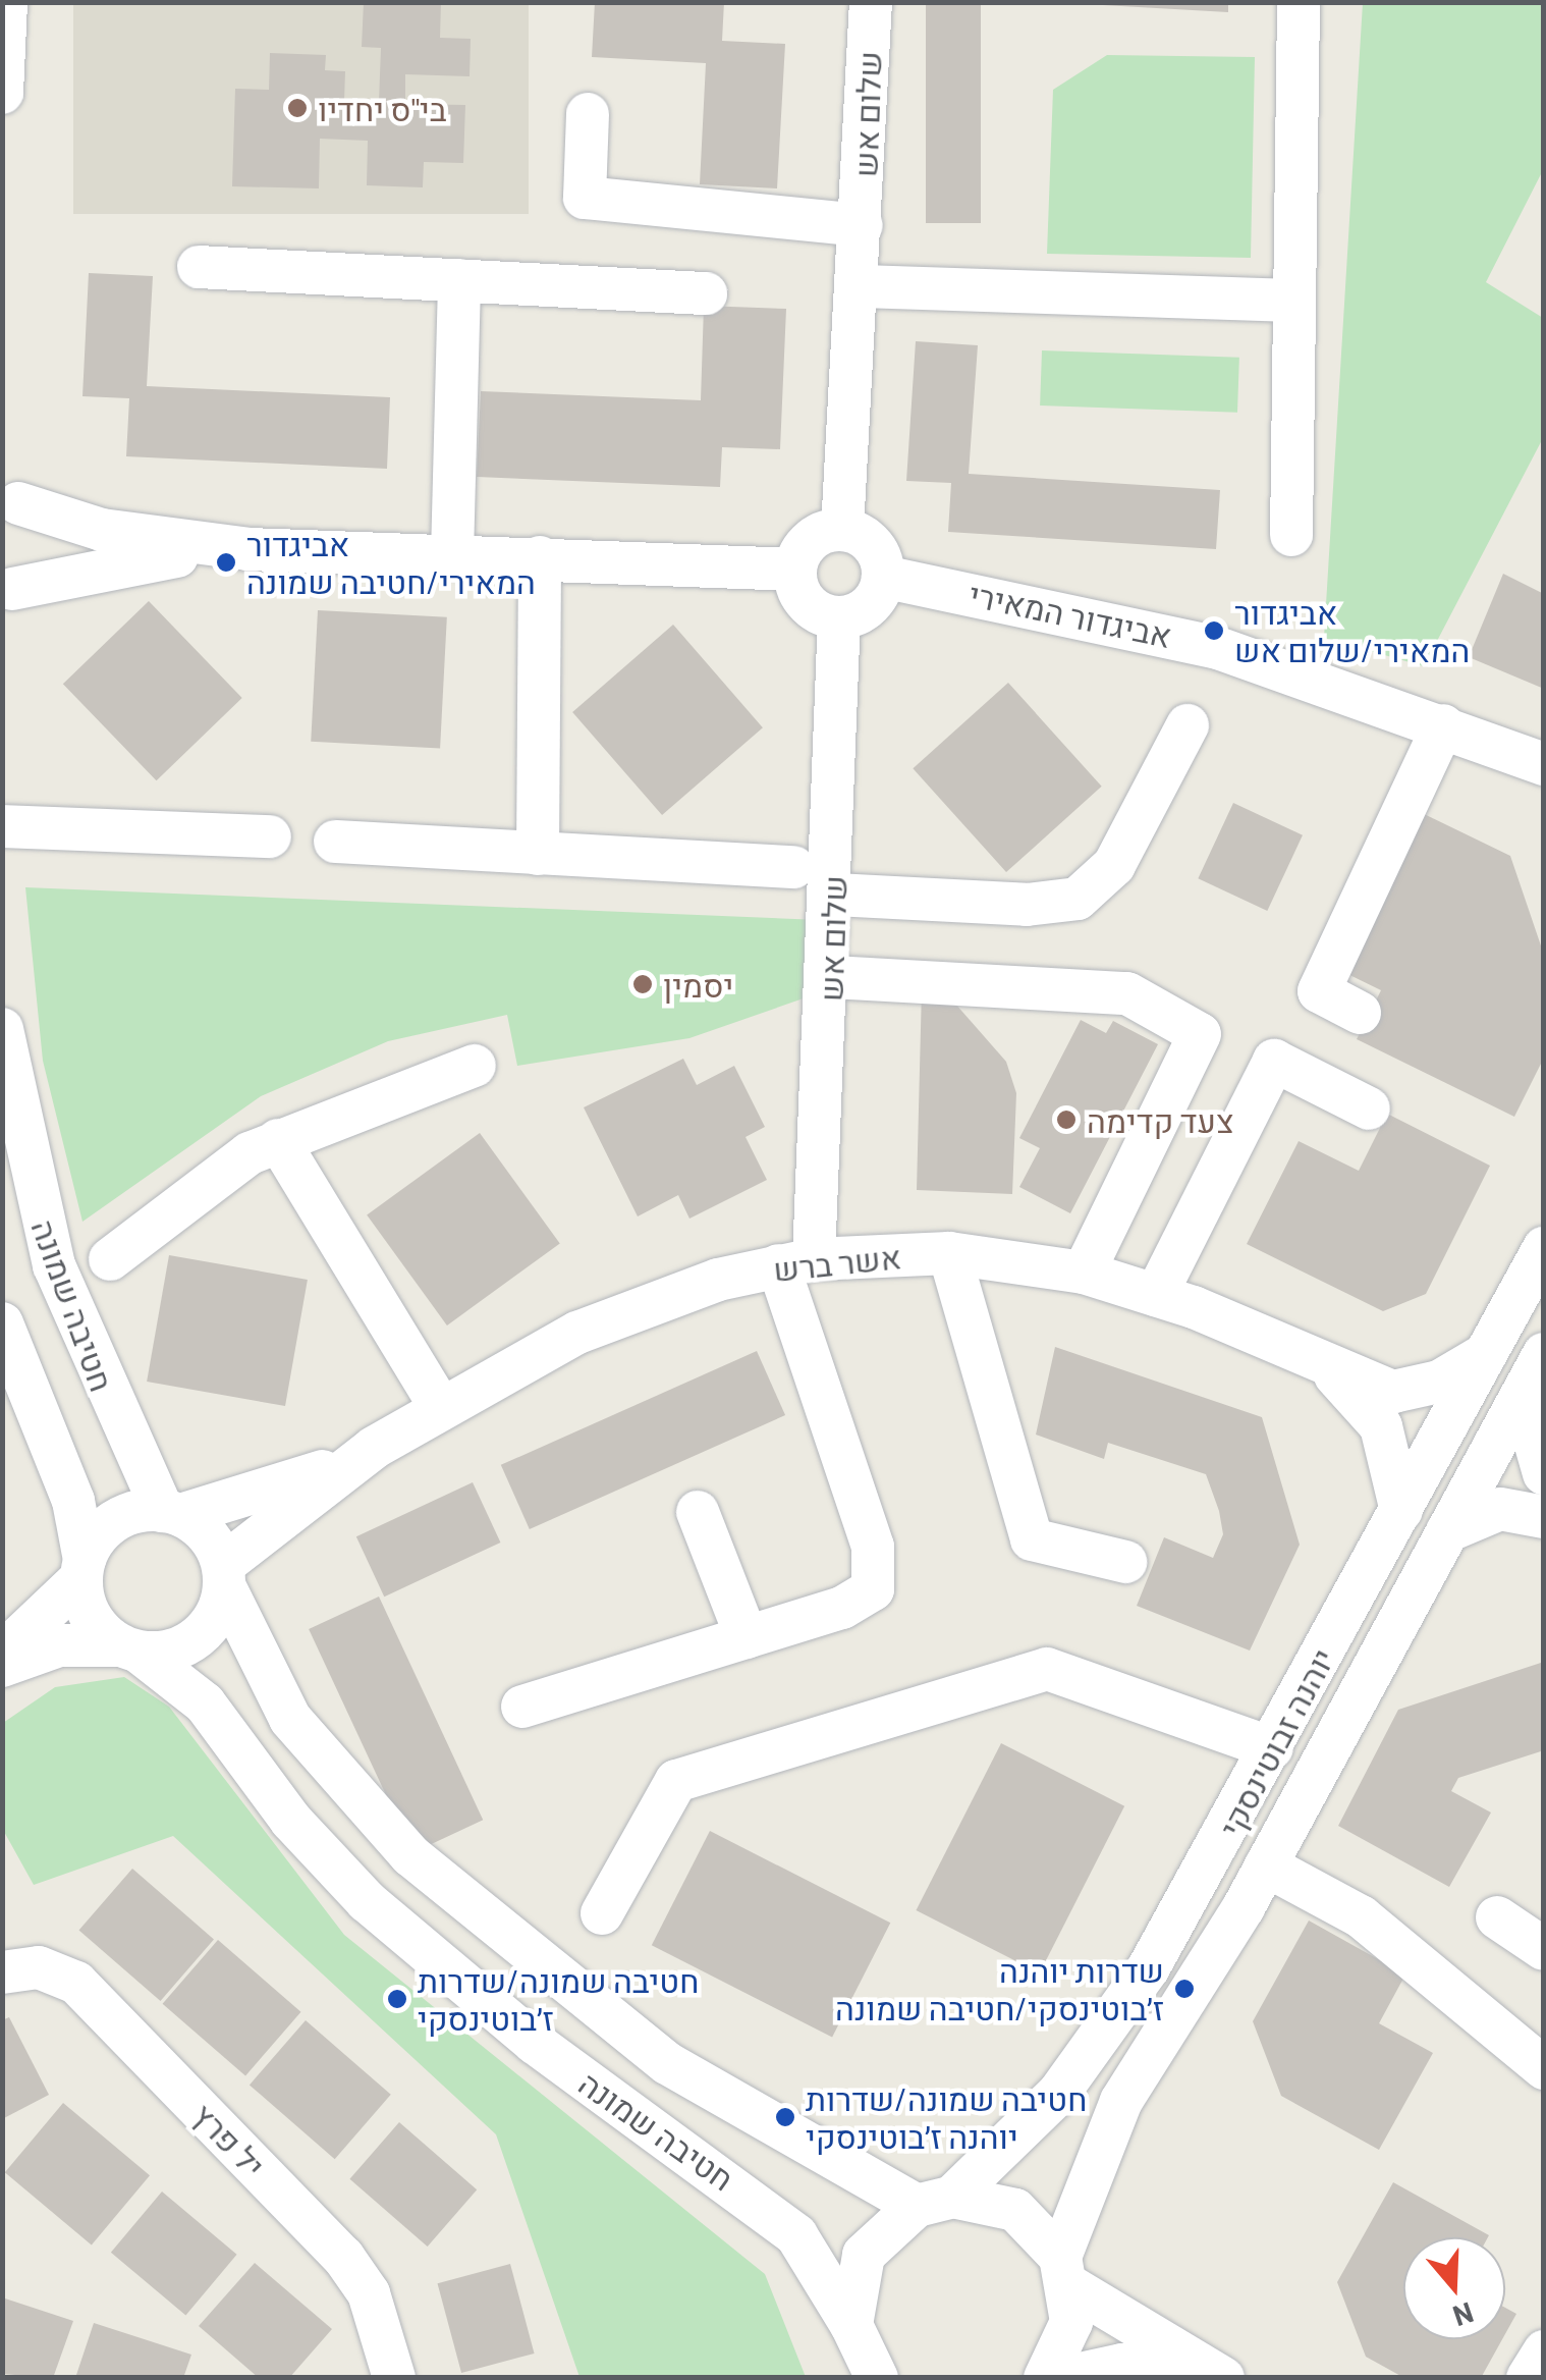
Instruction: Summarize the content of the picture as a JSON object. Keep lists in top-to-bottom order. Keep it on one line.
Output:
{"streets":{"street":["שלום אש","אביגדור המאירי","אשר ברש","חטיבה שמונה","יוהנה זבוטינסקי","יל פרץ"]},"crossings":[["שלום אש","אביגדור המאירי"],["שלום אש","אשר ברש"],["אשר ברש","חטיבה שמונה"],["אשר ברש","יוהנה זבוטינסקי"],["חטיבה שמונה","יוהנה זבוטינסקי"]],"places":["בי\"ס יחדיו","אביגדור המאירי/חטיבה שמונה","אביגדור המאירי/שלום אש","יסמין","צעד קדימה","שדרות יוהנה ז׳בוטינסקי/חטיבה שמונה","חטיבה שמונה/שדרות ז׳בוטינסקי","חטיבה שמונה/שדרות יוהנה ז׳בוטינסקי"],"north":"bottom"}
